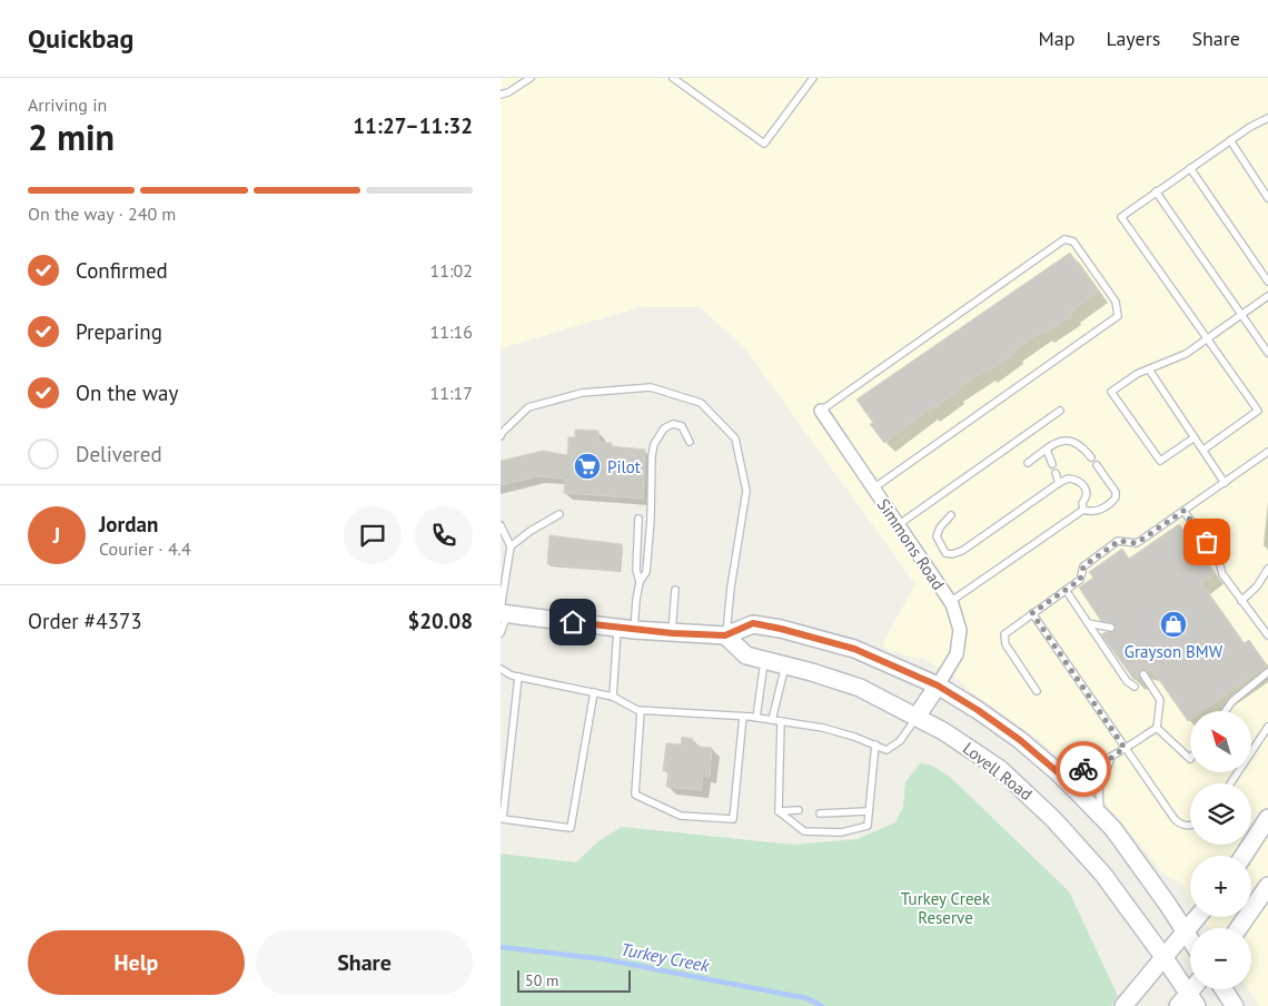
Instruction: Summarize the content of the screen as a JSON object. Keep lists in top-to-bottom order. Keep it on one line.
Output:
{"streets":{"main road":["Lovell Road"],"street":["Simmons Road"]},"water":["Turkey Creek"],"parks":["Turkey Creek Reserve"],"places":{"supermarket":["Pilot"],"shop":["Grayson BMW"]},"scale_bar":"50 m","north":"top left","page":{"header":"Quickbag","nav":["Map","Layers","Share"],"heading":["2 min","Arriving in","11:27–11:32"],"panel":["Jordan","Courier · 4.4","Order #4373","$20.08"],"bar":"On the way · 240 m","list":[["Confirmed","11:02"],["Preparing","11:16"],["On the way","11:17"],"Delivered"],"round":"J","map_buttons":["+","−"],"buttons":["Help","Share"],"scale":"50 m"}}
